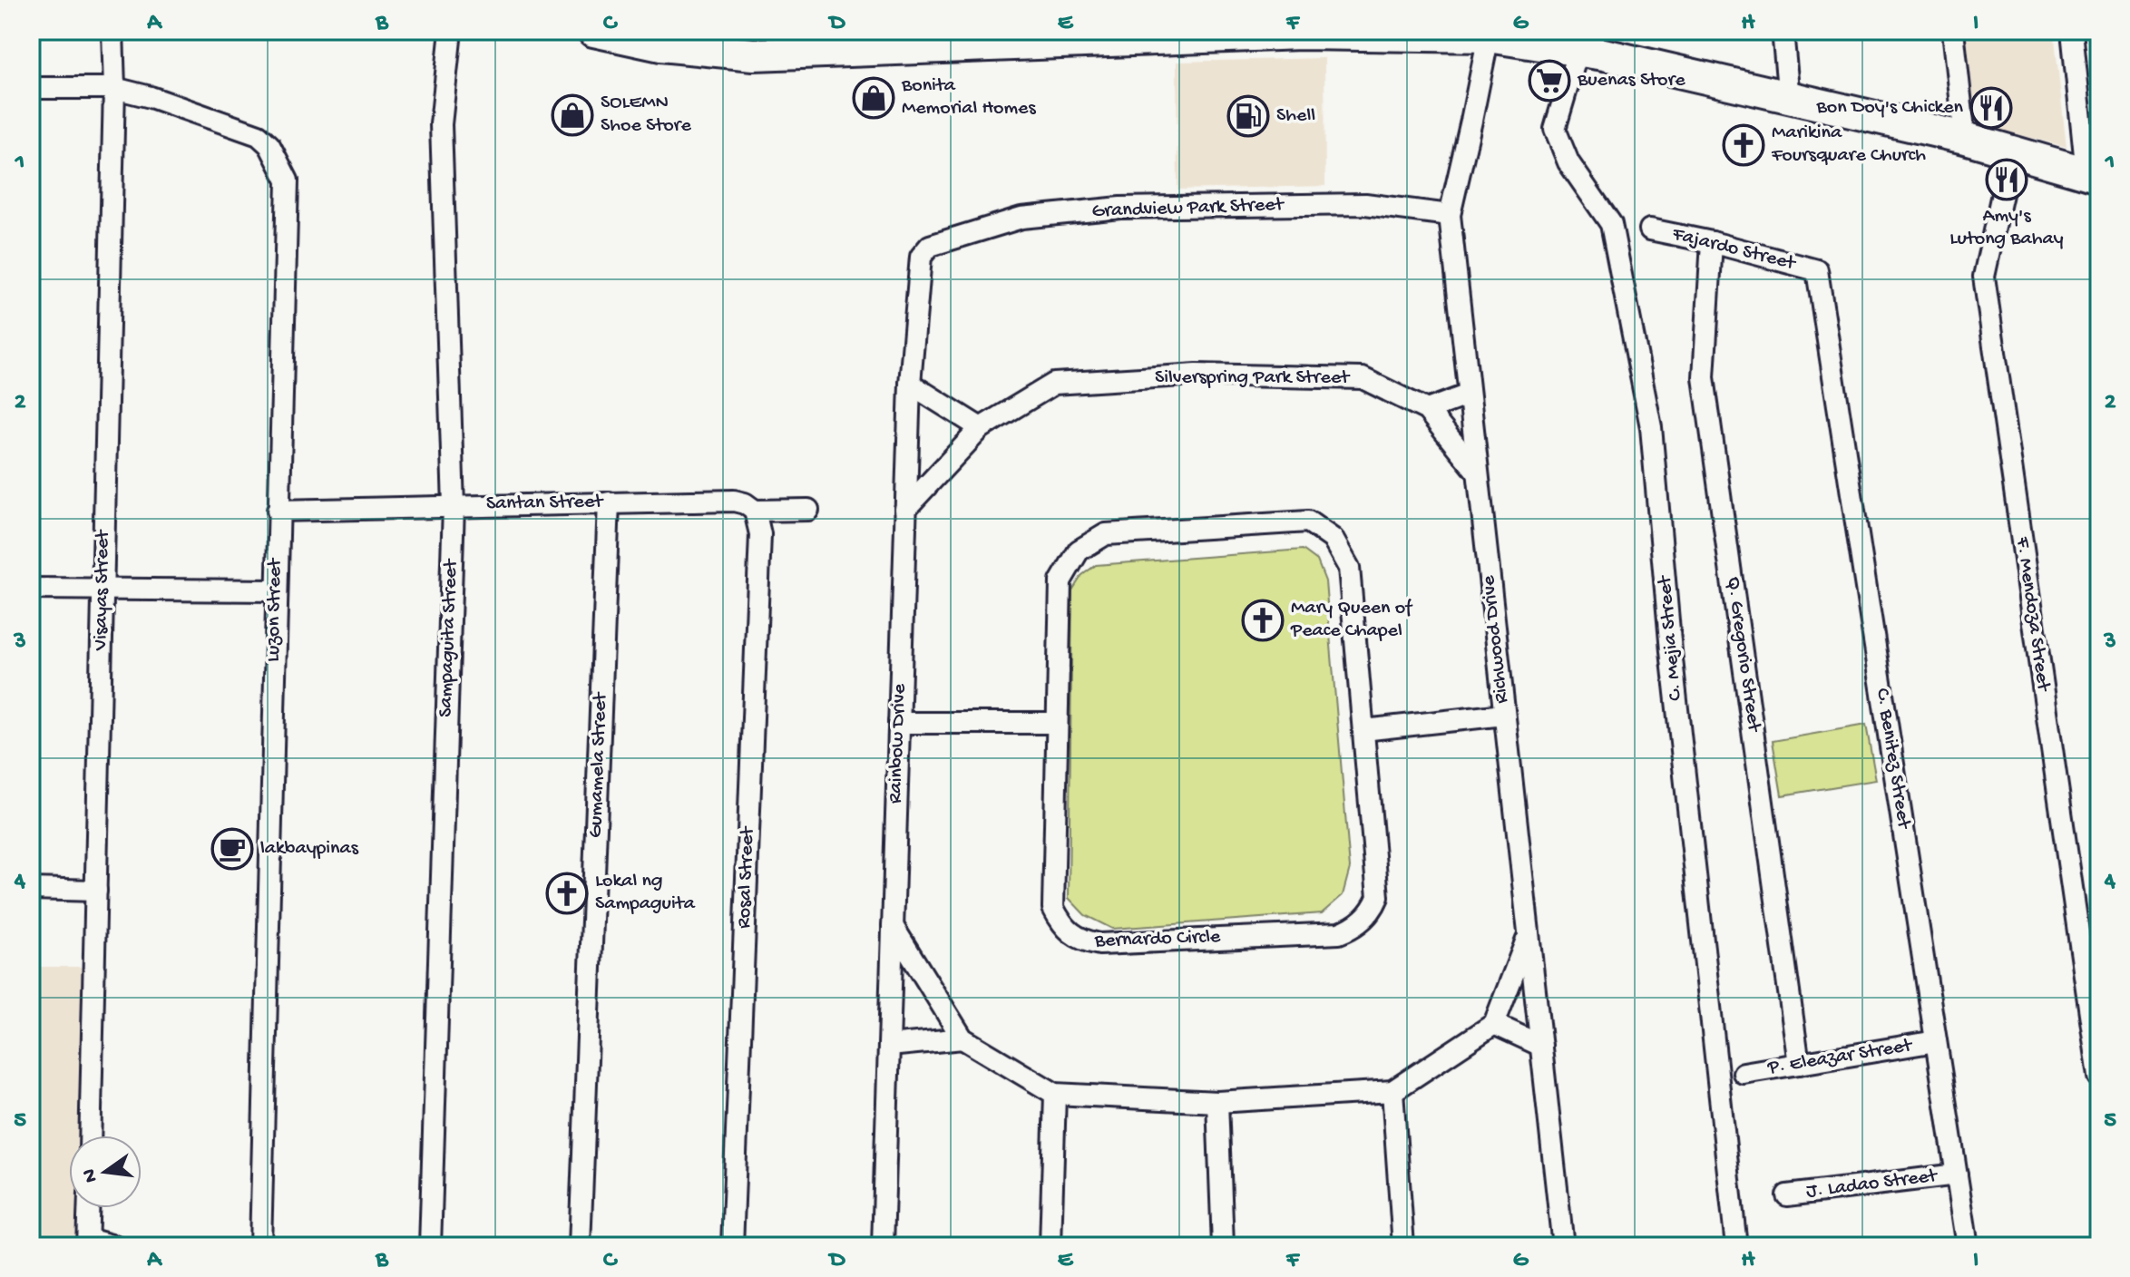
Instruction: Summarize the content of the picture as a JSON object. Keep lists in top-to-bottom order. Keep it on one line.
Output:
{"streets":{"street":["Grandview Park Street","Fajardo Street","Silverspring Park Street","Santan Street","Visayas Street","Luzon Street","F. Mendoza Street","Sampaguita Street","C. Mejia Street","Richwood Drive","Q. Gregorio Street","Rainbow Drive","C. Benitez Street","Gumamela Street","Rosal Street","Bernardo Circle","P. Eleazar Street","J. Ladao Street"]},"crossings":[["Grandview Park Street","Richwood Drive"],["Grandview Park Street","Rainbow Drive"],["Fajardo Street","Q. Gregorio Street"],["Fajardo Street","C. Benitez Street"],["Silverspring Park Street","Richwood Drive"],["Silverspring Park Street","Rainbow Drive"],["Santan Street","Luzon Street"],["Santan Street","Sampaguita Street"],["Santan Street","Gumamela Street"],["Santan Street","Rosal Street"],["Visayas Street","Luzon Street"],["Q. Gregorio Street","P. Eleazar Street"],["C. Benitez Street","P. Eleazar Street"],["C. Benitez Street","J. Ladao Street"]],"places":{"supermarket":["Buenas Store"],"shop":["Bonita Memorial Homes","SOLEMN Shoe Store"],"restaurant":["Bon Doy's Chicken","Amy's Lutong Bahay"],"fuel station":["Shell"],"church":["Marikina Foursquare Church","Mary Queen of Peace Chapel","Lokal ng Sampaguita"],"cafe":["lakbaypinas"]},"north":"left","grid":{"columns":["A","B","C","D","E","F","G","H","I"],"rows":["1","2","3","4","5"]}}
